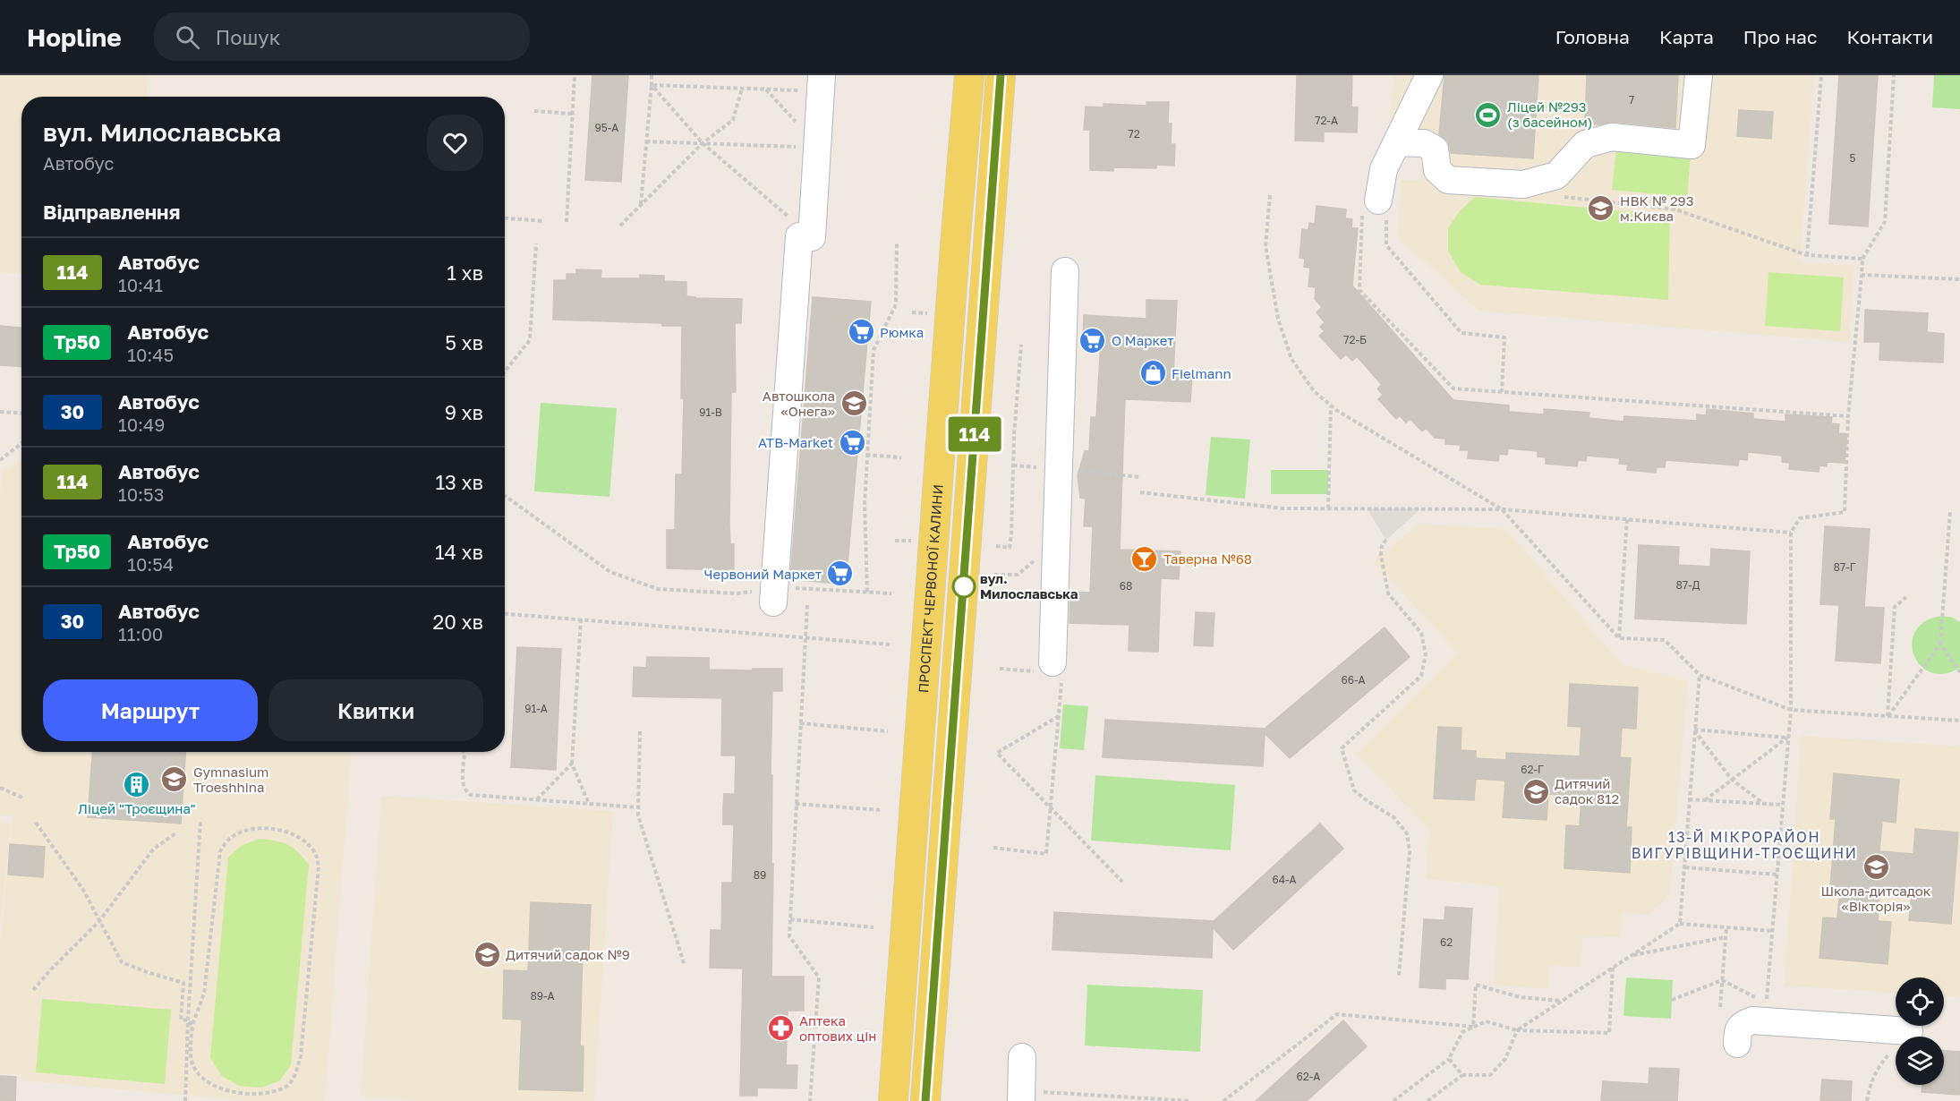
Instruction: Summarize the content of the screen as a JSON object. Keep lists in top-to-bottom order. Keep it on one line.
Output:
{"streets":{"main road":["ПРОСПЕКТ ЧЕРВОНОЇ КАЛИНИ"]},"districts":["13-Й МІКРОРАЙОН ВИГУРІВЩИНИ-ТРОЄЩИНИ"],"places":{"sports":["Ліцей №293 (з басейном)"],"school or university":["НВК № 293 м.Києва","Автошкола «Онега»","Gymnasium Troeshhina","Дитячий садок 812","Школа-дитсадок «Вікторія»","Дитячий садок №9"],"supermarket":["Рюмка","О Маркет","ATB-Market","Червоний Маркет"],"shop":["Fielmann"],"bar":["Таверна №68"],"other":["вул. Милославська"],"building":["Ліцей \"Троєщина\""],"pharmacy":["Аптека оптових цін"]},"lines":["bus line 114"],"house_numbers":["7","72-А","95-А","72","5","72-Б","91-В","87-Г","87-Д","68","66-А","91-А","62-Г","89","64-А","62","89-А","62-А"],"page":{"header":"Hopline","search":"Пошук","nav":["Головна","Карта","Про нас","Контакти"],"on_map":"114","heading":[["вул. Милославська","Автобус"],"Відправлення"],"list":[{"mark":"114","name":"Автобус","note":"10:41","value":"1 хв"},{"mark":"Тр50","name":"Автобус","note":"10:45","value":"5 хв"},{"mark":"30","name":"Автобус","note":"10:49","value":"9 хв"},{"mark":"114","name":"Автобус","note":"10:53","value":"13 хв"},{"mark":"Тр50","name":"Автобус","note":"10:54","value":"14 хв"},{"mark":"30","name":"Автобус","note":"11:00","value":"20 хв"}],"buttons":["Маршрут","Квитки"]}}
